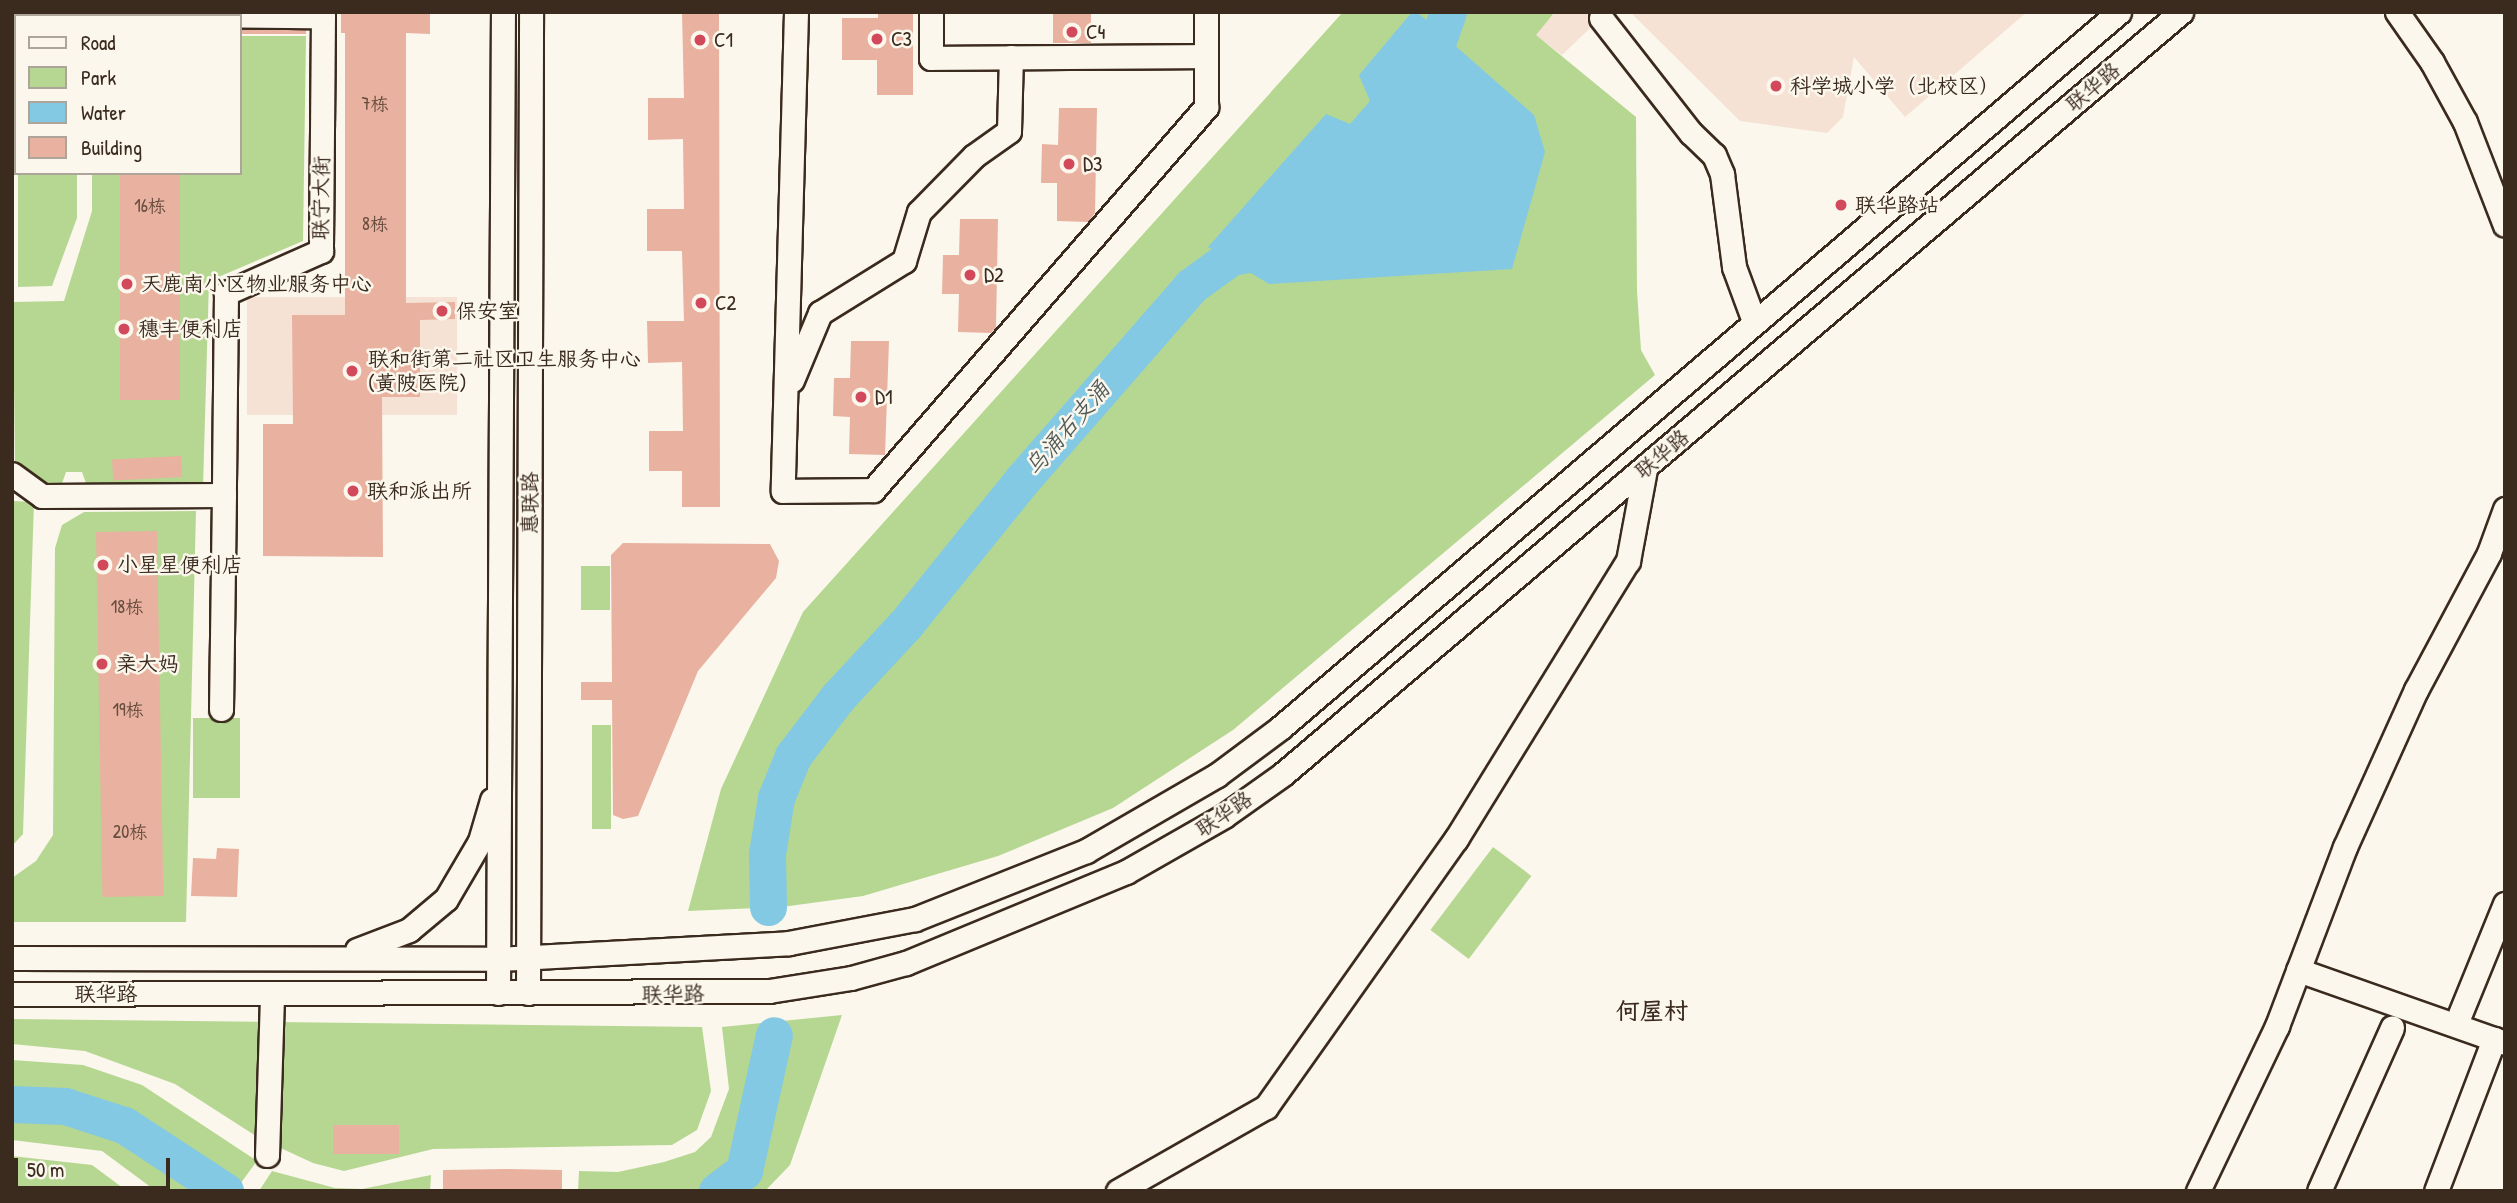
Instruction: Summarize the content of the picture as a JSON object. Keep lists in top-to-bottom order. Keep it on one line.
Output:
{"streets":{"street":["联华路","联宁大街","惠联路"]},"crossings":[["联华路","惠联路"]],"districts":["何屋村"],"water":["乌涌右支涌"],"places":["C4","C3","C1","科学城小学（北校区）","D3","联华路站","D2","天鹿南小区物业服务中心","C2","保安室","穗丰便利店","联和街第二社区卫生服务中心 (黄陂医院)","D1","联和派出所","小星星便利店","亲大妈"],"house_numbers":["7栋","16栋","8栋","18栋","19栋","20栋"],"legend":["Road","Park","Water","Building"],"scale_bar":"50 m"}
